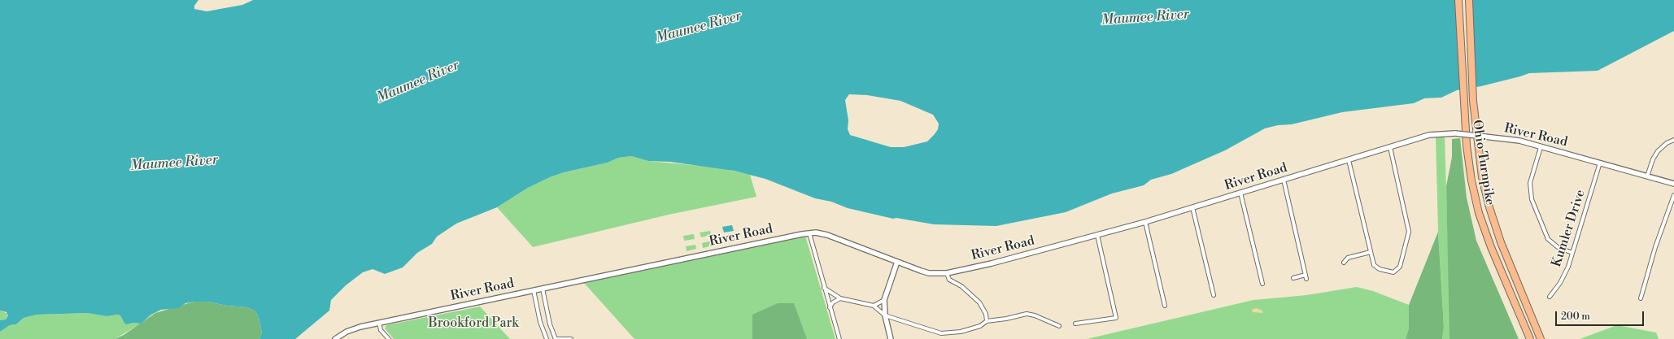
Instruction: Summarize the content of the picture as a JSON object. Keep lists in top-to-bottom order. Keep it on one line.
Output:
{"streets":{"highway":["Ohio Turnpike"],"street":["River Road","Kumler Drive"]},"crossings":[["River Road","Kumler Drive"]],"water":["Maumee River"],"parks":["Brookford Park"],"scale_bar":"200 m"}
